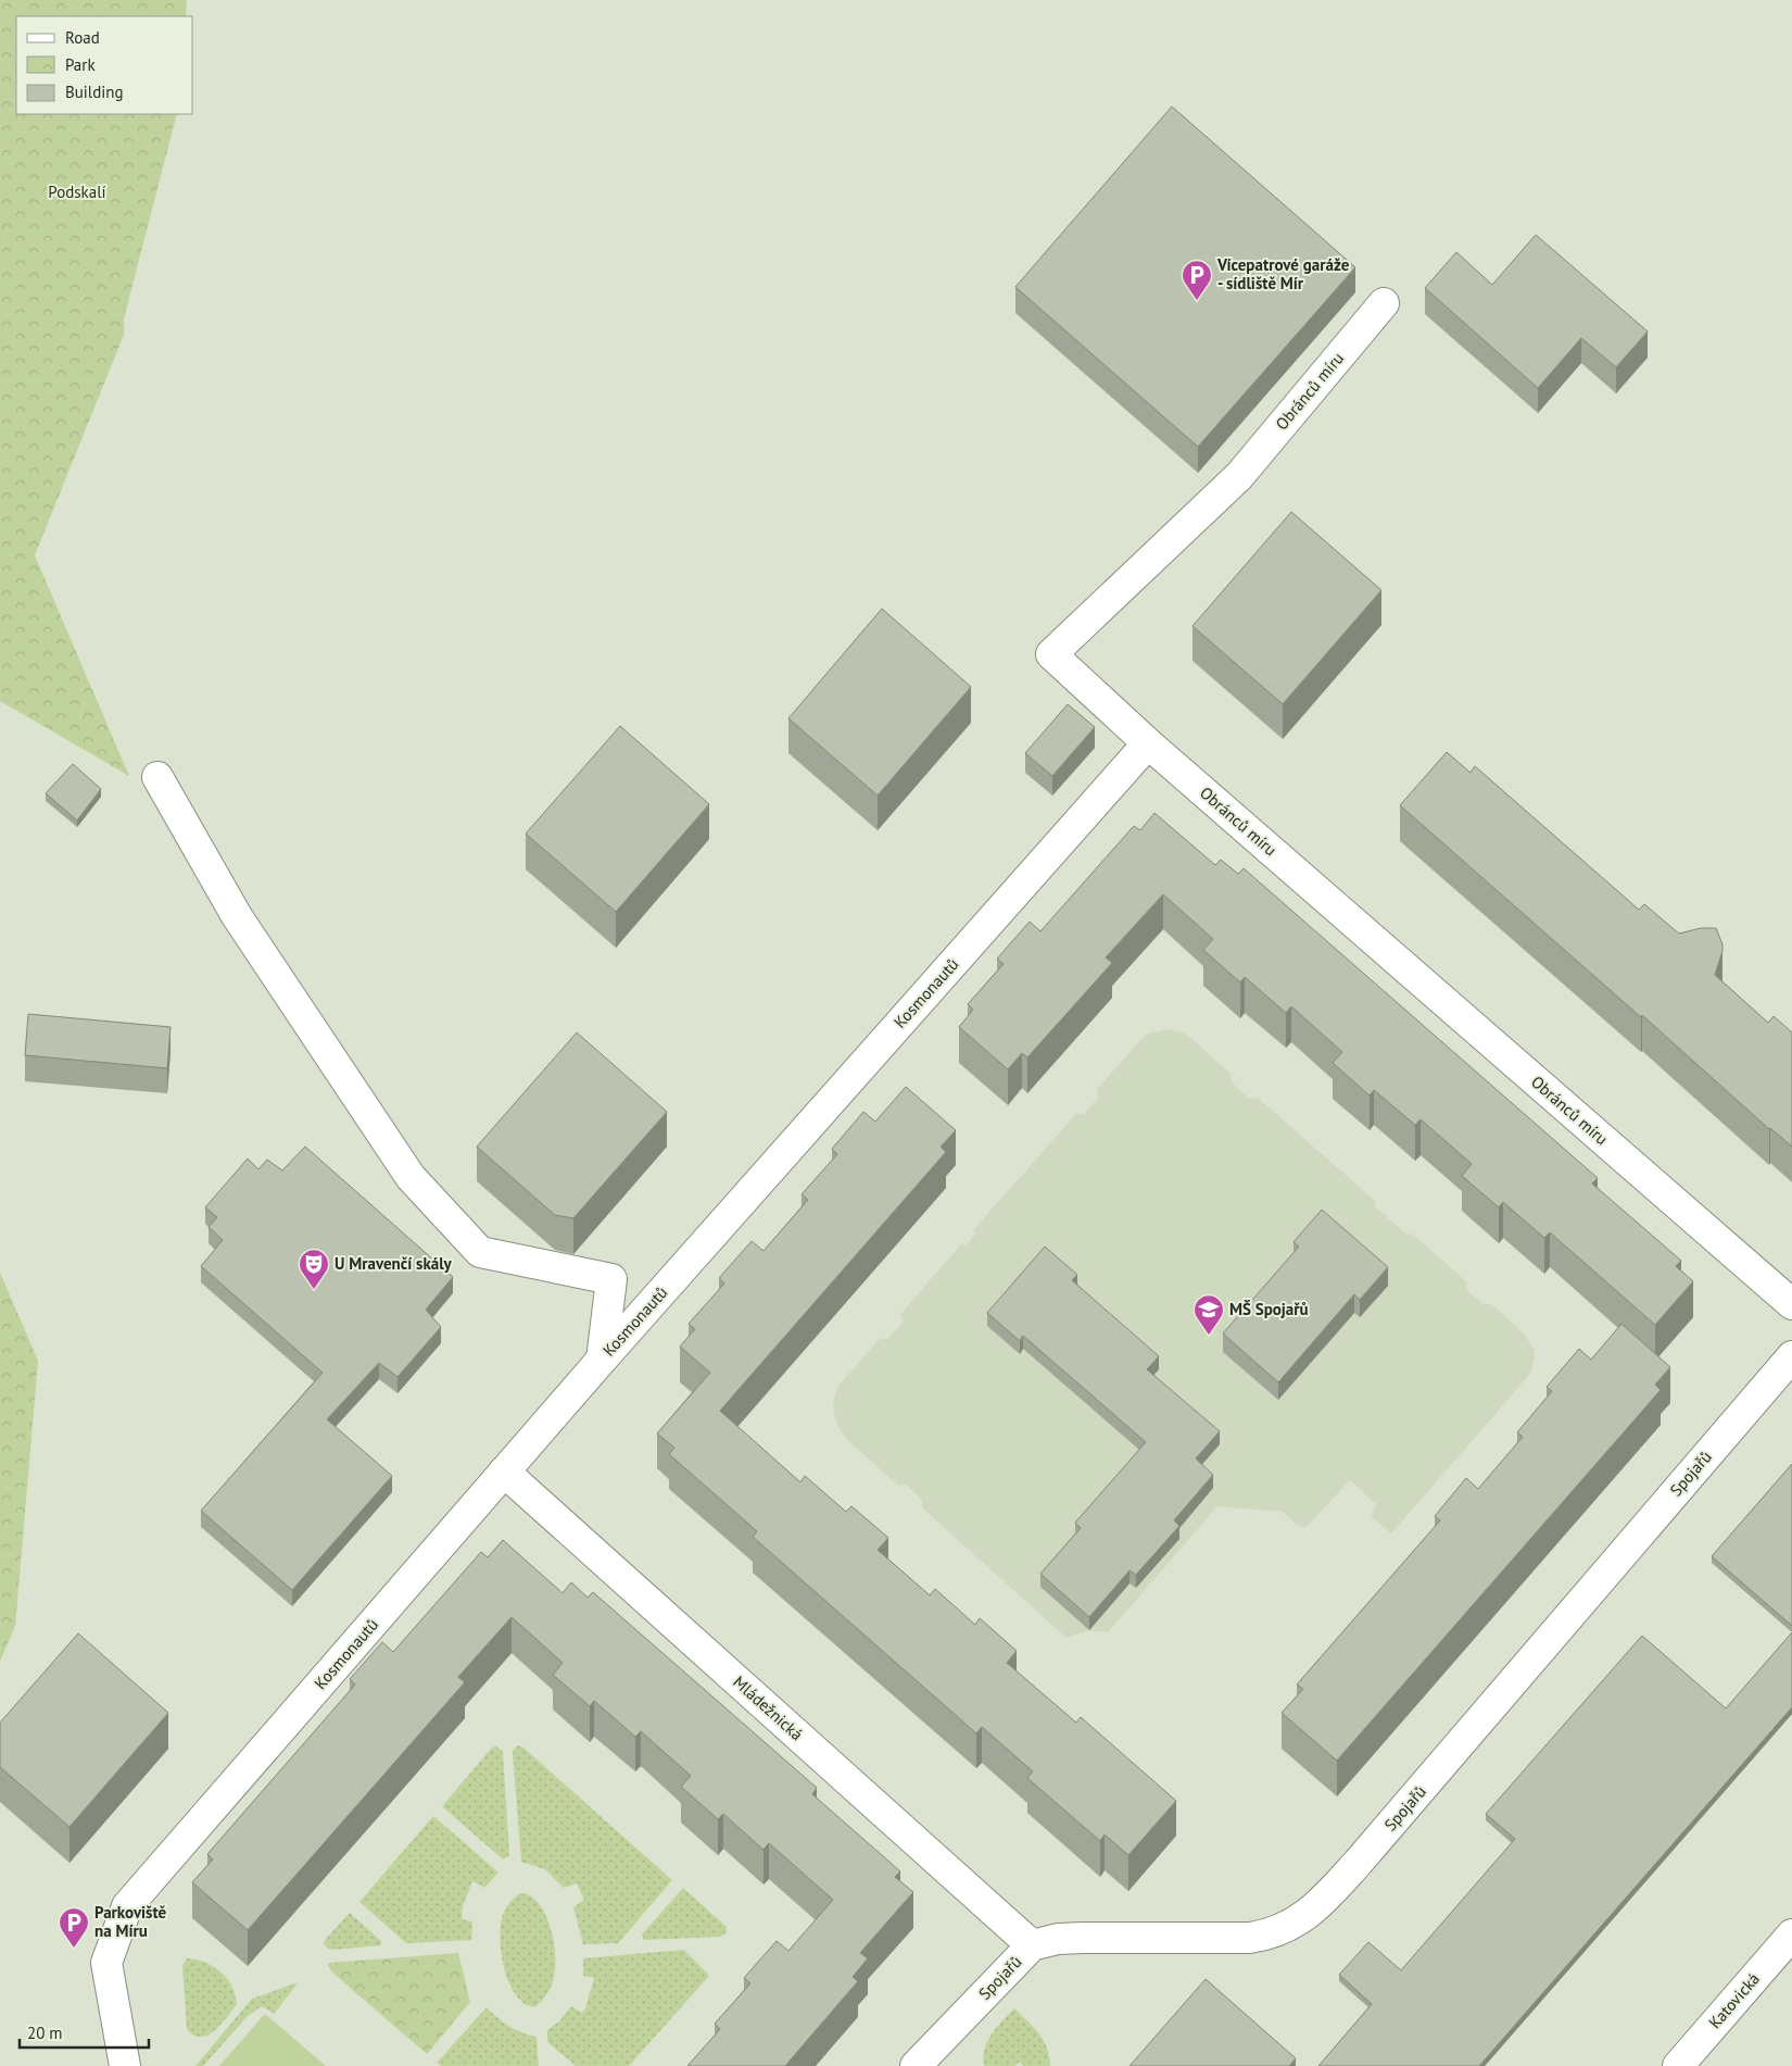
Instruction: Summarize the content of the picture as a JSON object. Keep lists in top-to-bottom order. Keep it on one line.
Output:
{"streets":{"street":["Obránců míru","Kosmonautů","Spojařů","Mládežnická","Katovická"]},"crossings":[["Obránců míru","Kosmonautů"],["Kosmonautů","Mládežnická"],["Spojařů","Mládežnická"]],"parks":["Podskalí"],"places":{"parking":["Vícepatrové garáže - sídliště Mír","Parkoviště na Míru"],"theatre":["U Mravenčí skály"],"school or university":["MŠ Spojařů"]},"legend":["Road","Park","Building"],"scale_bar":"20 m"}
